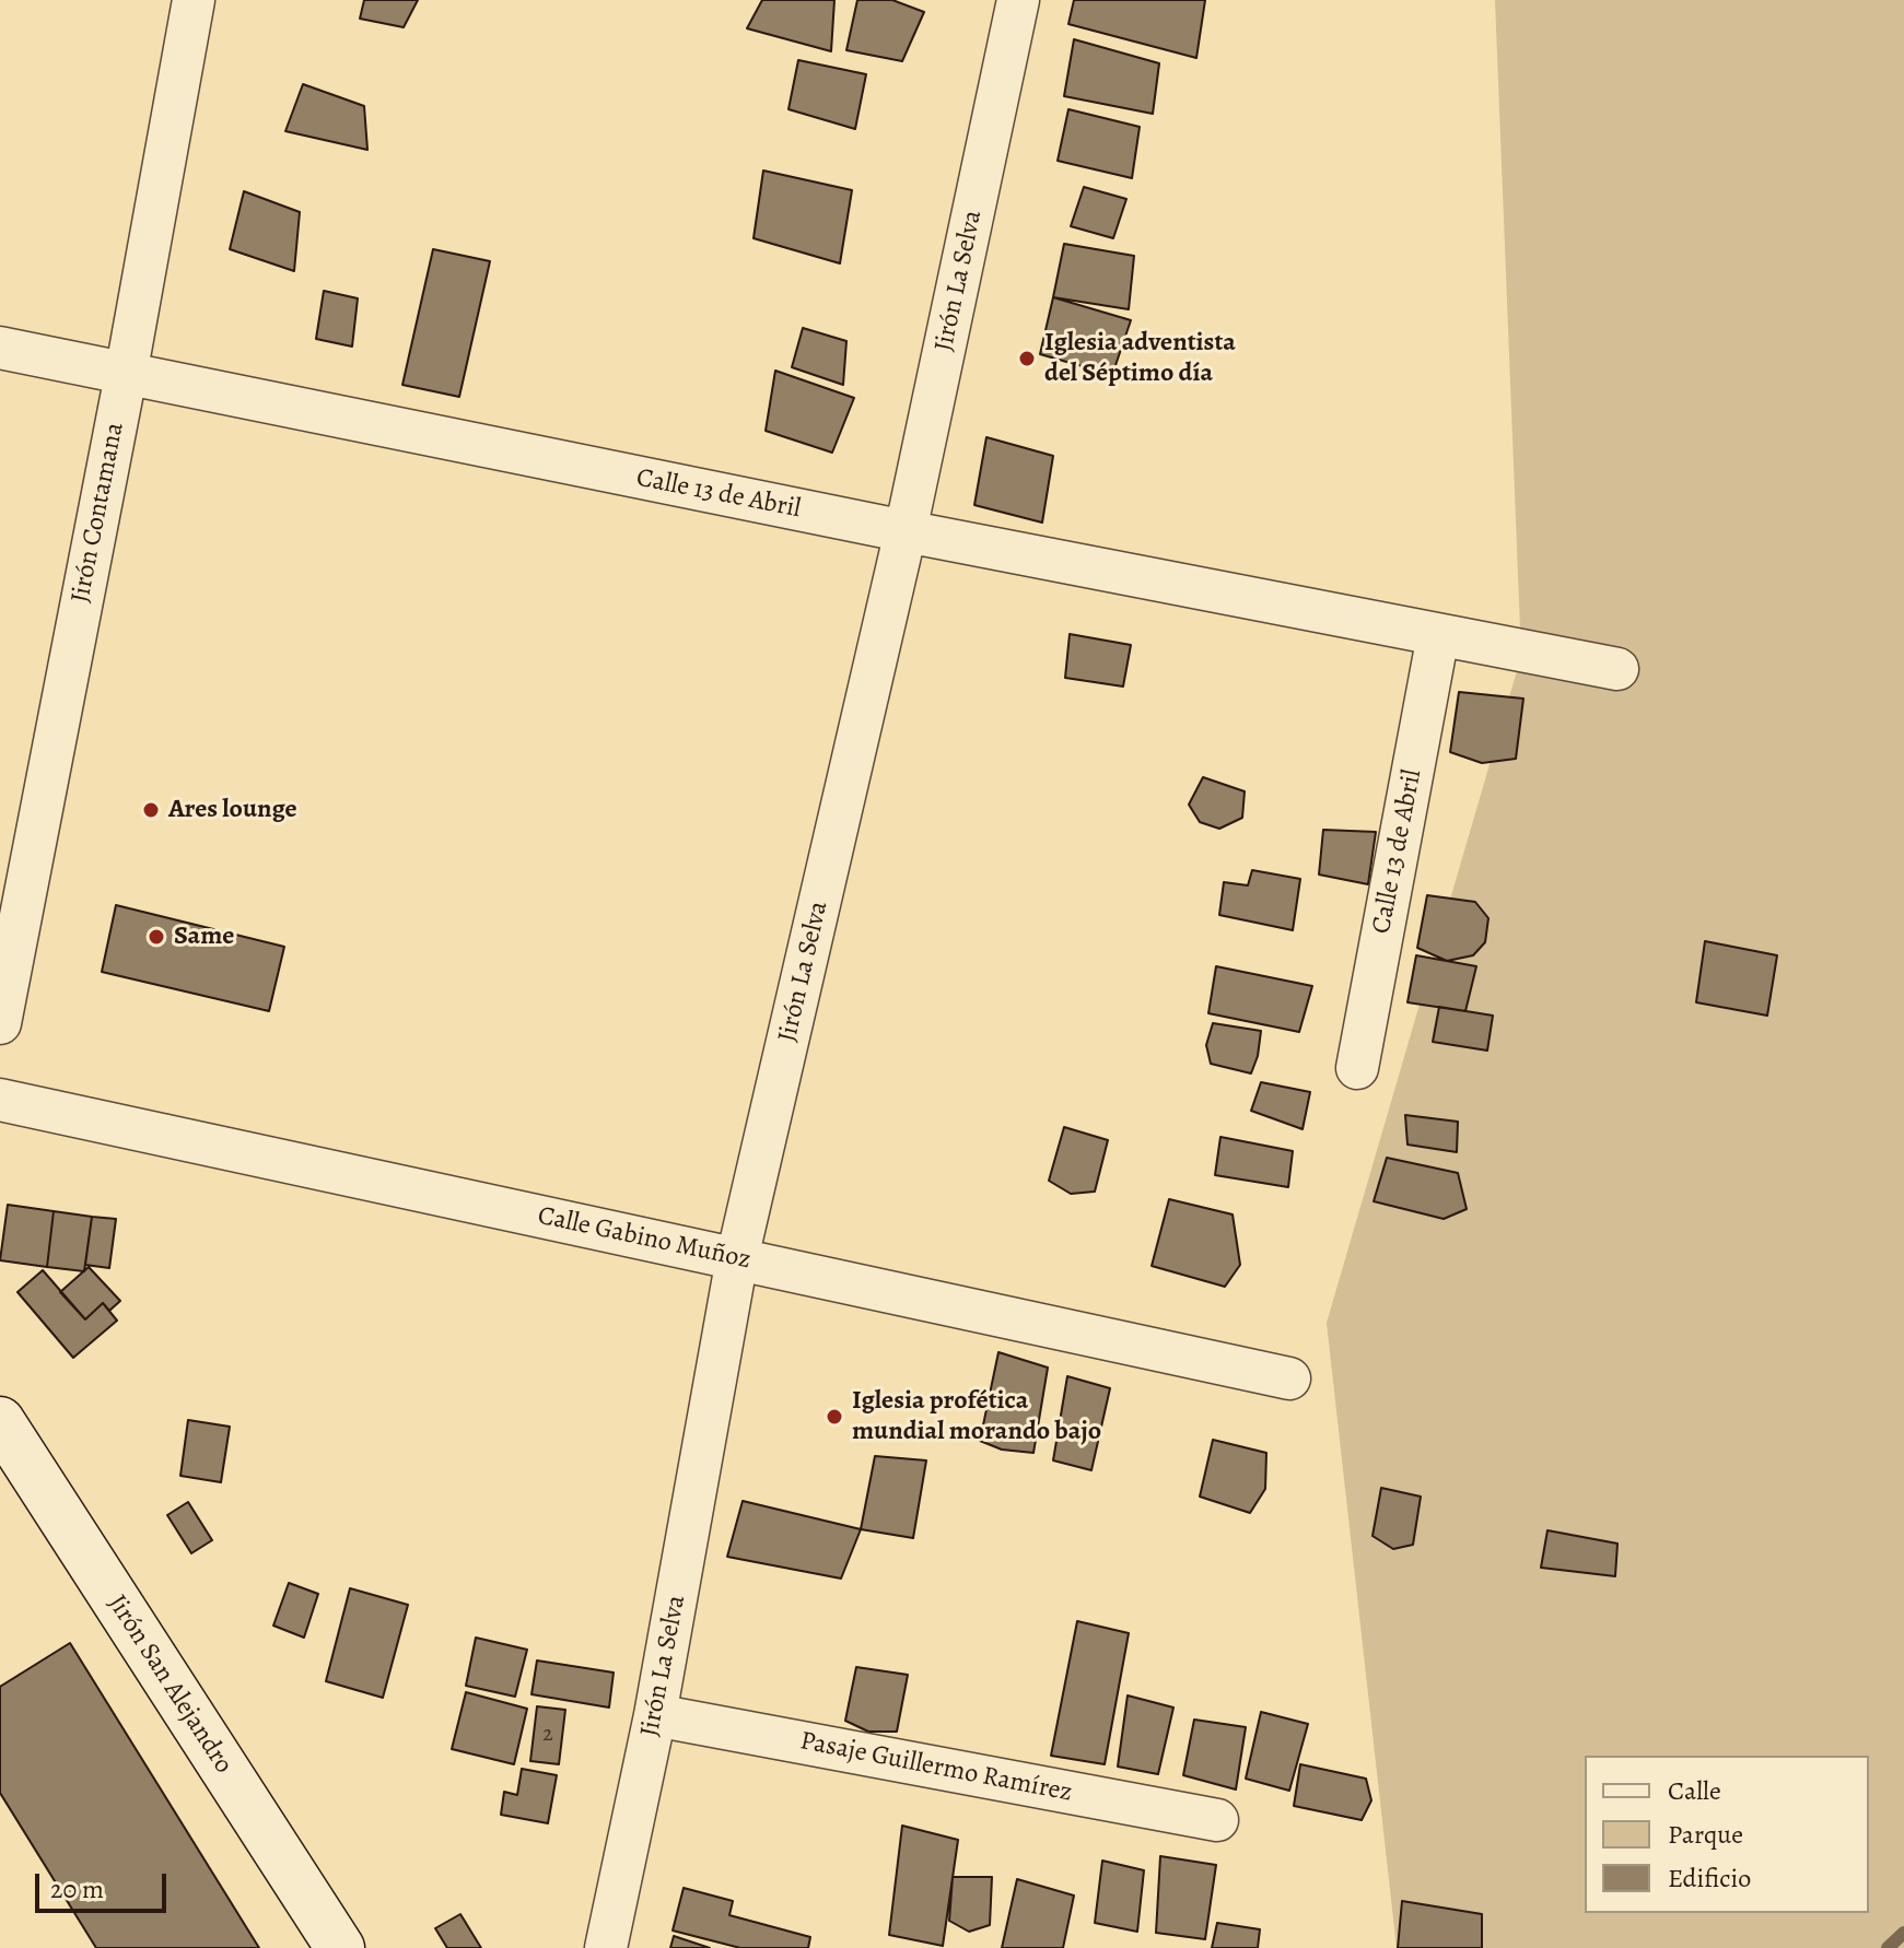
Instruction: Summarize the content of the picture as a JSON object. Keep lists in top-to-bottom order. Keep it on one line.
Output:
{"streets":{"street":["Jirón La Selva","Calle 13 de Abril","Jirón Contamana","Calle Gabino Muñoz","Jirón San Alejandro","Pasaje Guillermo Ramírez"]},"crossings":[["Jirón La Selva","Calle 13 de Abril"],["Jirón La Selva","Calle Gabino Muñoz"],["Jirón La Selva","Pasaje Guillermo Ramírez"],["Calle 13 de Abril","Jirón Contamana"]],"places":["Iglesia adventista del Séptimo día","Ares lounge","Same","Iglesia profética mundial morando bajo"],"house_numbers":["2"],"legend":["Calle","Parque","Edificio"],"scale_bar":"20 m"}
